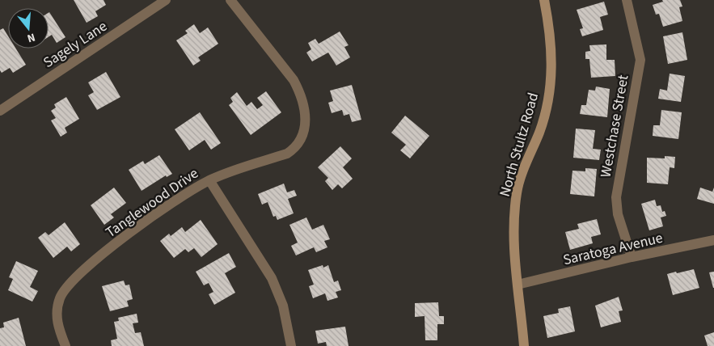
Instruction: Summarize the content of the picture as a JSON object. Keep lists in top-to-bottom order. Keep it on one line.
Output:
{"streets":{"street":["Sagely Lane","Westchase Street","North Stultz Road","Tanglewood Drive","Saratoga Avenue"]},"crossings":[["Westchase Street","Saratoga Avenue"],["North Stultz Road","Saratoga Avenue"]],"north":"bottom"}
